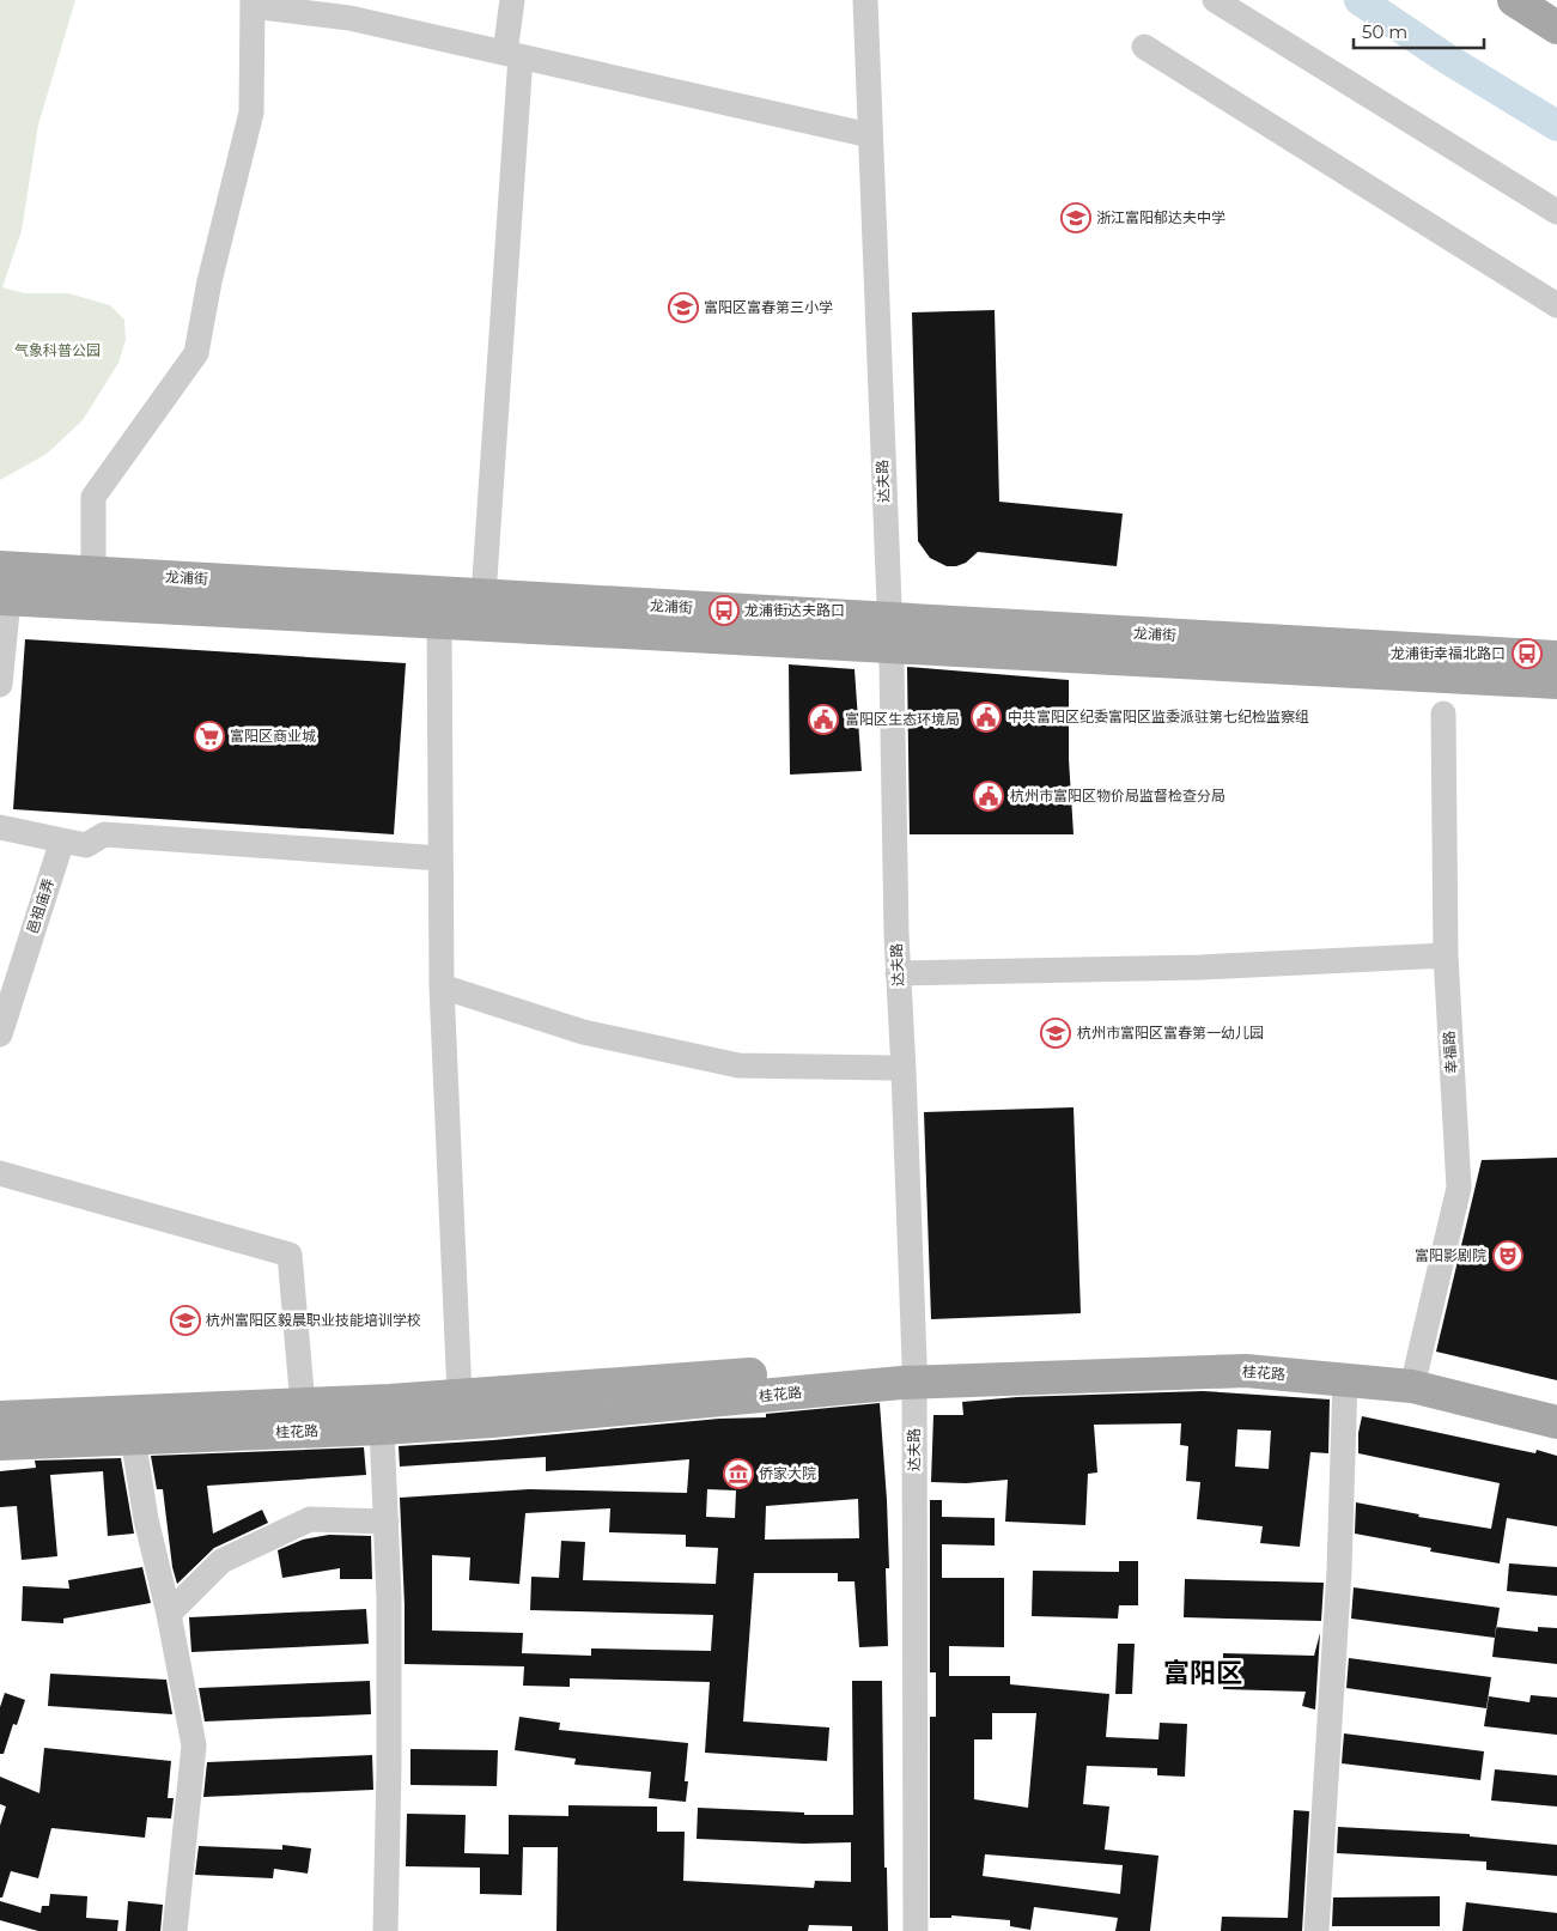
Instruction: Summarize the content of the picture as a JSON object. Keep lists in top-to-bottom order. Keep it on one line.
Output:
{"streets":{"main road":["龙浦街","桂花路"],"street":["达夫路","邑祖庙弄","幸福路"]},"crossings":[["达夫路","龙浦街"],["达夫路","桂花路"],["幸福路","桂花路"]],"districts":["富阳区"],"parks":["气象科普公园"],"places":{"school or university":["浙江富阳郁达夫中学","富阳区富春第三小学","杭州市富阳区富春第一幼儿园","杭州富阳区毅晨职业技能培训学校"],"bus stop":["龙浦街达夫路口","龙浦街幸福北路口"],"public building":["中共富阳区纪委富阳区监委派驻第七纪检监察组","富阳区生态环境局","杭州市富阳区物价局监督检查分局"],"supermarket":["富阳区商业城"],"theatre":["富阳影剧院"],"museum":["侨家大院"]},"scale_bar":"50 m"}
